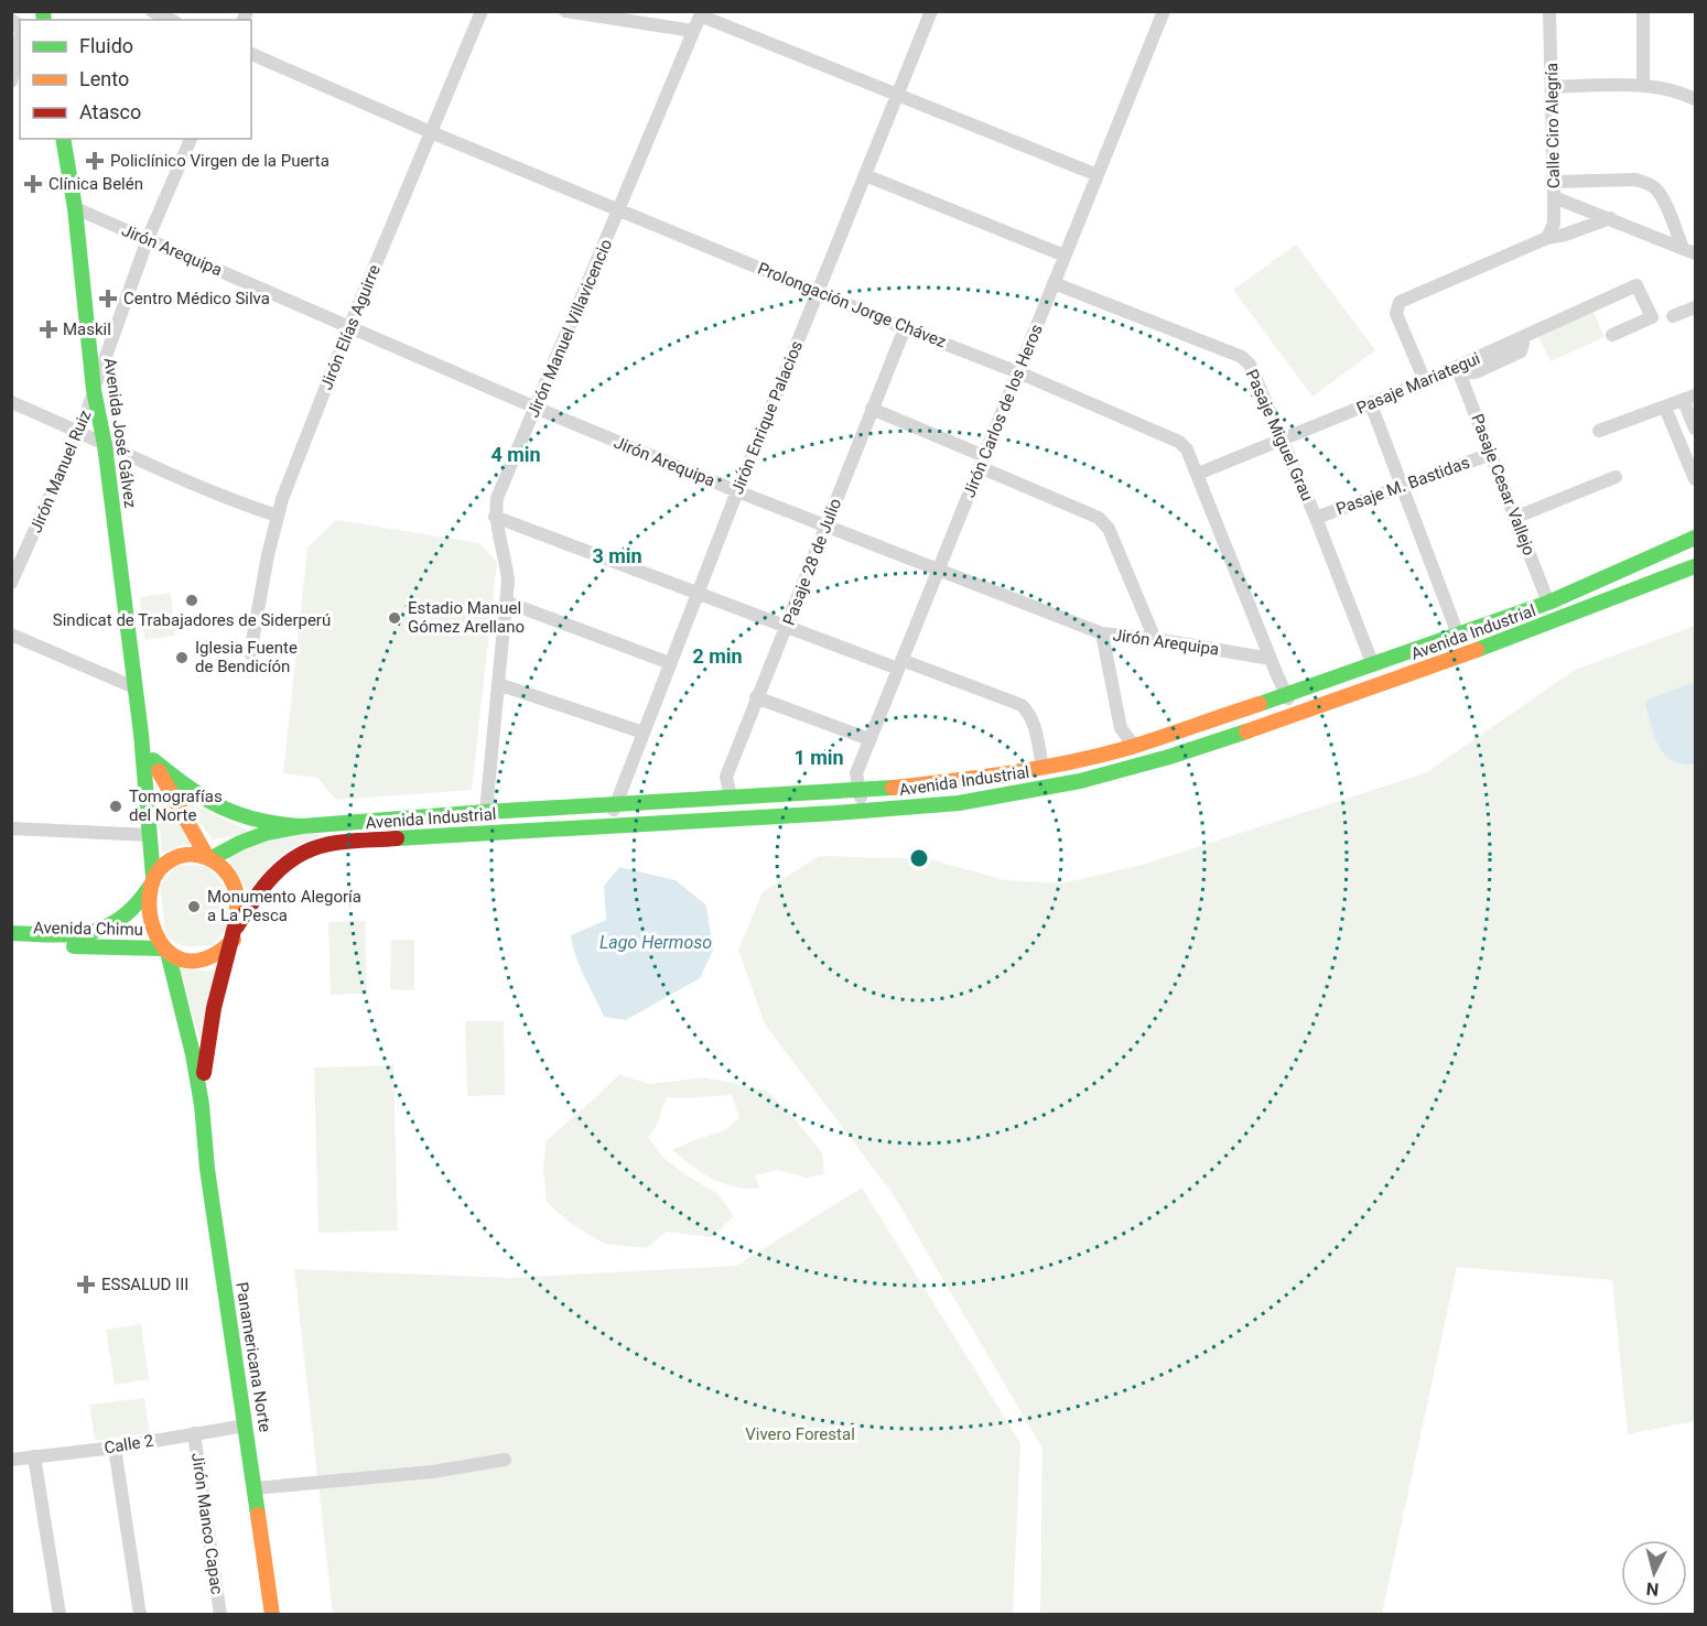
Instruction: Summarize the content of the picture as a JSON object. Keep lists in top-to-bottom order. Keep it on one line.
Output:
{"streets":{"main road":["Avenida José Gálvez","Avenida Industrial","Avenida Chimu","Panamericana Norte"],"street":["Calle Ciro Alegría","Jirón Arequipa","Prolongación Jorge Chávez","Jirón Elías Aguirre","Jirón Manuel Villavicencio","Pasaje Mariategui","Jirón Carlos de los Heros","Jirón Enrique Palacios","Pasaje Miguel Grau","Jirón Manuel Ruiz","Pasaje Cesar Vallejo","Pasaje M. Bastidas","Pasaje 28 de Julio","Calle 2","Jirón Manco Capac"]},"crossings":[["Jirón Arequipa","Prolongación Jorge Chávez"],["Jirón Arequipa","Jirón Elías Aguirre"],["Jirón Arequipa","Jirón Manuel Villavicencio"],["Jirón Arequipa","Jirón Carlos de los Heros"],["Jirón Arequipa","Jirón Enrique Palacios"],["Jirón Arequipa","Avenida José Gálvez"],["Jirón Arequipa","Jirón Manuel Ruiz"],["Jirón Arequipa","Pasaje 28 de Julio"],["Prolongación Jorge Chávez","Jirón Elías Aguirre"],["Prolongación Jorge Chávez","Jirón Manuel Villavicencio"],["Prolongación Jorge Chávez","Pasaje Mariategui"],["Prolongación Jorge Chávez","Jirón Carlos de los Heros"],["Prolongación Jorge Chávez","Jirón Enrique Palacios"],["Prolongación Jorge Chávez","Pasaje 28 de Julio"],["Prolongación Jorge Chávez","Avenida Industrial"],["Jirón Manuel Villavicencio","Avenida Industrial"],["Pasaje Mariategui","Pasaje Miguel Grau"],["Pasaje Mariategui","Pasaje Cesar Vallejo"],["Jirón Carlos de los Heros","Pasaje Miguel Grau"],["Jirón Carlos de los Heros","Avenida Industrial"],["Jirón Enrique Palacios","Avenida Industrial"],["Avenida José Gálvez","Jirón Manuel Ruiz"],["Avenida José Gálvez","Avenida Industrial"],["Avenida José Gálvez","Avenida Chimu"],["Avenida José Gálvez","Panamericana Norte"],["Pasaje Miguel Grau","Pasaje M. Bastidas"],["Pasaje Miguel Grau","Avenida Industrial"],["Pasaje Cesar Vallejo","Pasaje M. Bastidas"],["Pasaje Cesar Vallejo","Avenida Industrial"],["Pasaje 28 de Julio","Avenida Industrial"],["Avenida Industrial","Avenida Chimu"],["Avenida Industrial","Panamericana Norte"],["Avenida Chimu","Panamericana Norte"],["Panamericana Norte","Calle 2"],["Calle 2","Jirón Manco Capac"]],"water":["Lago Hermoso"],"parks":["Vivero Forestal"],"places":{"health":["Policlínico Virgen de la Puerta","Clínica Belén","Centro Médico Silva","Maskil","ESSALUD III"],"other":["Sindicat de Trabajadores de Siderperú","Estadio Manuel Gómez Arellano","Iglesia Fuente de Bendicíón","Tomografías del Norte","Monumento Alegoría a La Pesca"]},"legend":["Fluido","Lento","Atasco"],"north":"bottom","rings":["4 min","3 min","2 min","1 min"]}
